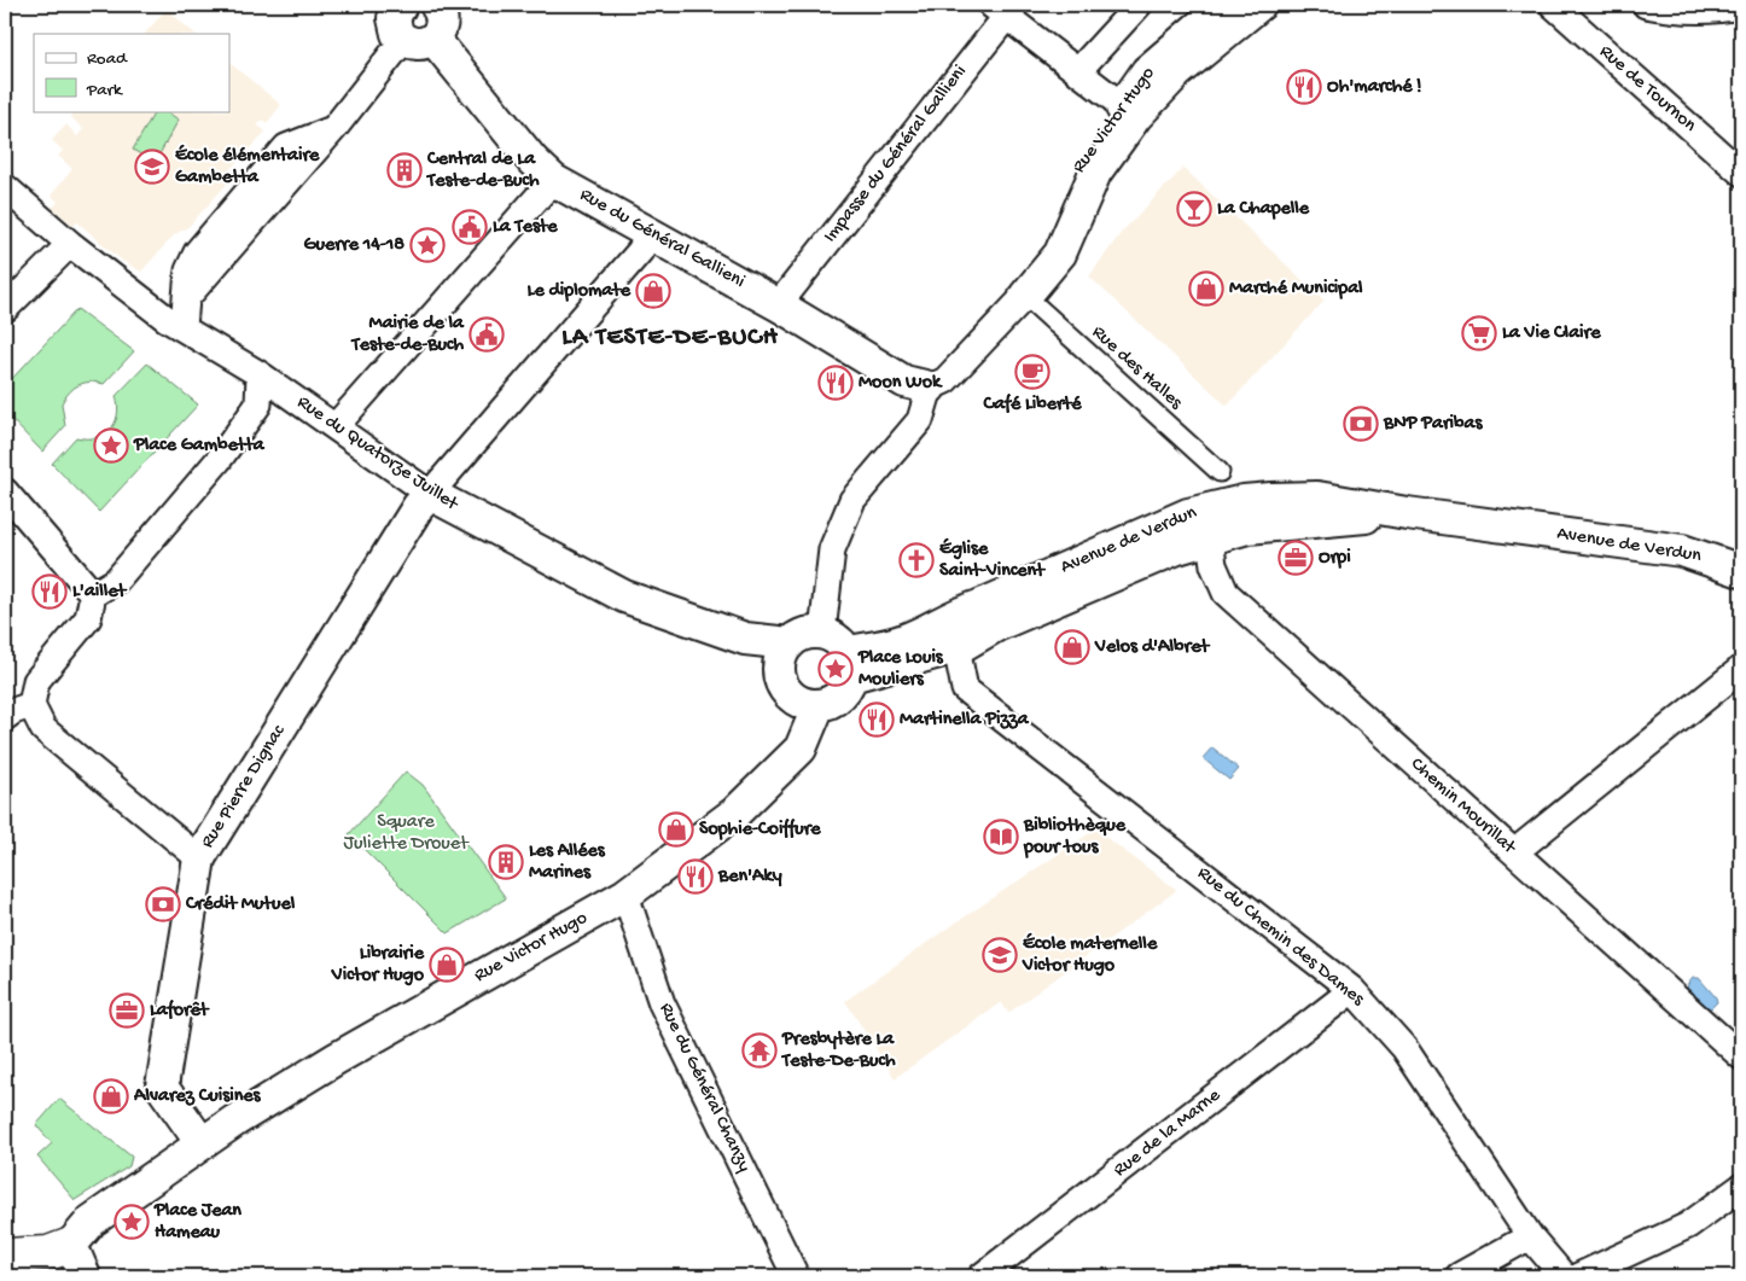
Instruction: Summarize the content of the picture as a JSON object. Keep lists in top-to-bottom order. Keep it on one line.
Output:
{"streets":{"street":["Rue de Tournon","Rue Victor Hugo","Impasse du Général Gallieni","Rue du Général Gallieni","Rue des Halles","Rue du Quatorze Juillet","Avenue de Verdun","Rue Pierre Dignac","Chemin Mourillat","Rue du Chemin des Dames","Rue du Général Chanzy","Rue de la Marne"]},"crossings":[["Rue Victor Hugo","Rue du Général Gallieni"],["Rue Victor Hugo","Rue des Halles"],["Rue Victor Hugo","Rue du Quatorze Juillet"],["Rue Victor Hugo","Avenue de Verdun"],["Rue Victor Hugo","Rue Pierre Dignac"],["Rue Victor Hugo","Rue du Général Chanzy"],["Impasse du Général Gallieni","Rue du Général Gallieni"],["Rue du Quatorze Juillet","Avenue de Verdun"],["Rue du Quatorze Juillet","Rue Pierre Dignac"],["Avenue de Verdun","Chemin Mourillat"],["Avenue de Verdun","Rue du Chemin des Dames"],["Rue du Chemin des Dames","Rue de la Marne"]],"districts":["LA TESTE-DE-BUCH"],"parks":["Square Juliette Drouet"],"places":{"restaurant":["Oh'marché !","Moon Wok","L'aillet","Martinella Pizza","Ben'Aky"],"school or university":["École élémentaire Gambetta","École maternelle Victor Hugo"],"building":["Central de La Teste-de-Buch","Les Allées Marines"],"bar":["La Chapelle"],"public building":["La Teste","Mairie de la Teste-de-Buch"],"place":["Guerre 14-18","Place Gambetta","Place Louis Mouliers","Place Jean Hameau"],"shop":["Marché Municipal","Le diplomate","Velos d'Albret","Sophie-Coiffure","Librairie Victor Hugo","Alvarez Cuisines"],"supermarket":["La Vie Claire"],"cafe":["Café Liberté"],"bank":["BNP Paribas","Crédit Mutuel"],"office":["Orpi","Laforêt"],"church":["Église Saint-Vincent"],"library":["Bibliothèque pour tous"],"temple":["Presbytère La Teste-De-Buch"]},"legend":["Road","Park"]}
